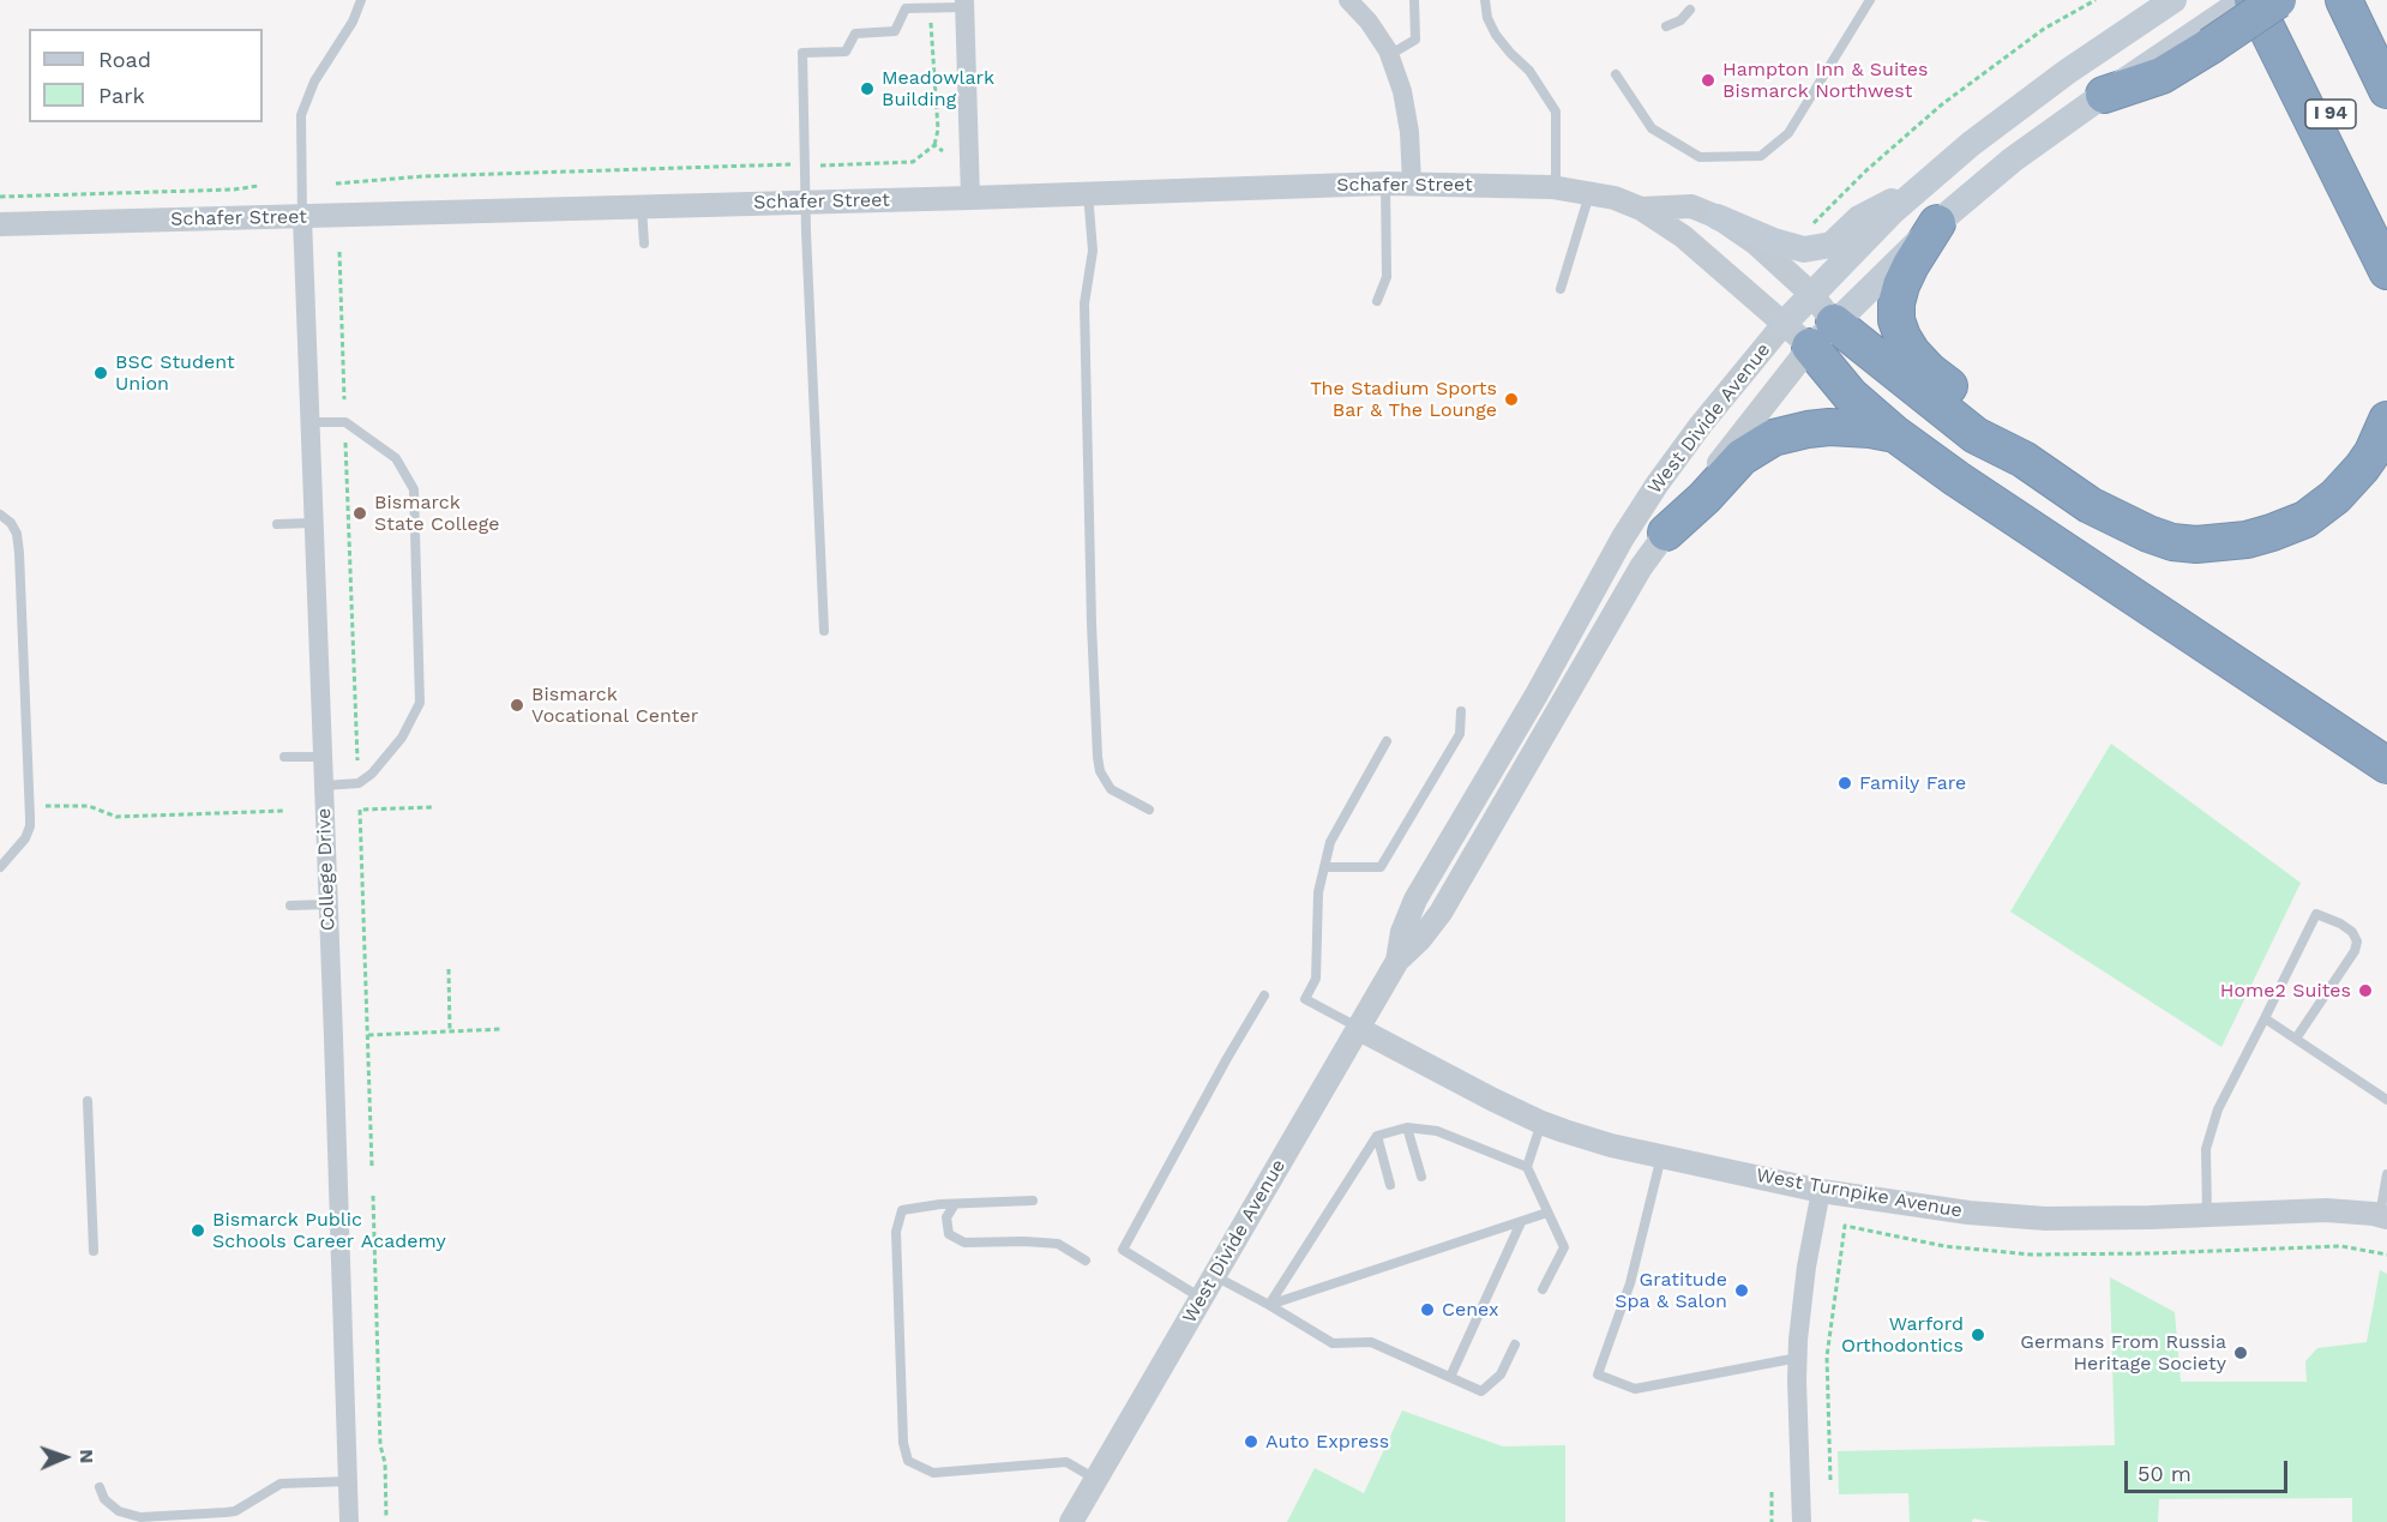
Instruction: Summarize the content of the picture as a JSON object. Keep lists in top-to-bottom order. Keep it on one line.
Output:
{"streets":{"highway":["I 94"],"main road":["West Divide Avenue"],"street":["Schafer Street","College Drive","West Turnpike Avenue"]},"crossings":[["Schafer Street","West Divide Avenue"],["Schafer Street","College Drive"],["West Divide Avenue","West Turnpike Avenue"]],"places":["Hampton Inn & Suites Bismarck Northwest","Meadowlark Building","BSC Student Union","The Stadium Sports Bar & The Lounge","Bismarck State College","Bismarck Vocational Center","Family Fare","Home2 Suites","Bismarck Public Schools Career Academy","Gratitude Spa & Salon","Cenex","Warford Orthodontics","Germans From Russia Heritage Society","Auto Express"],"legend":["Road","Park"],"scale_bar":"50 m","north":"right"}
